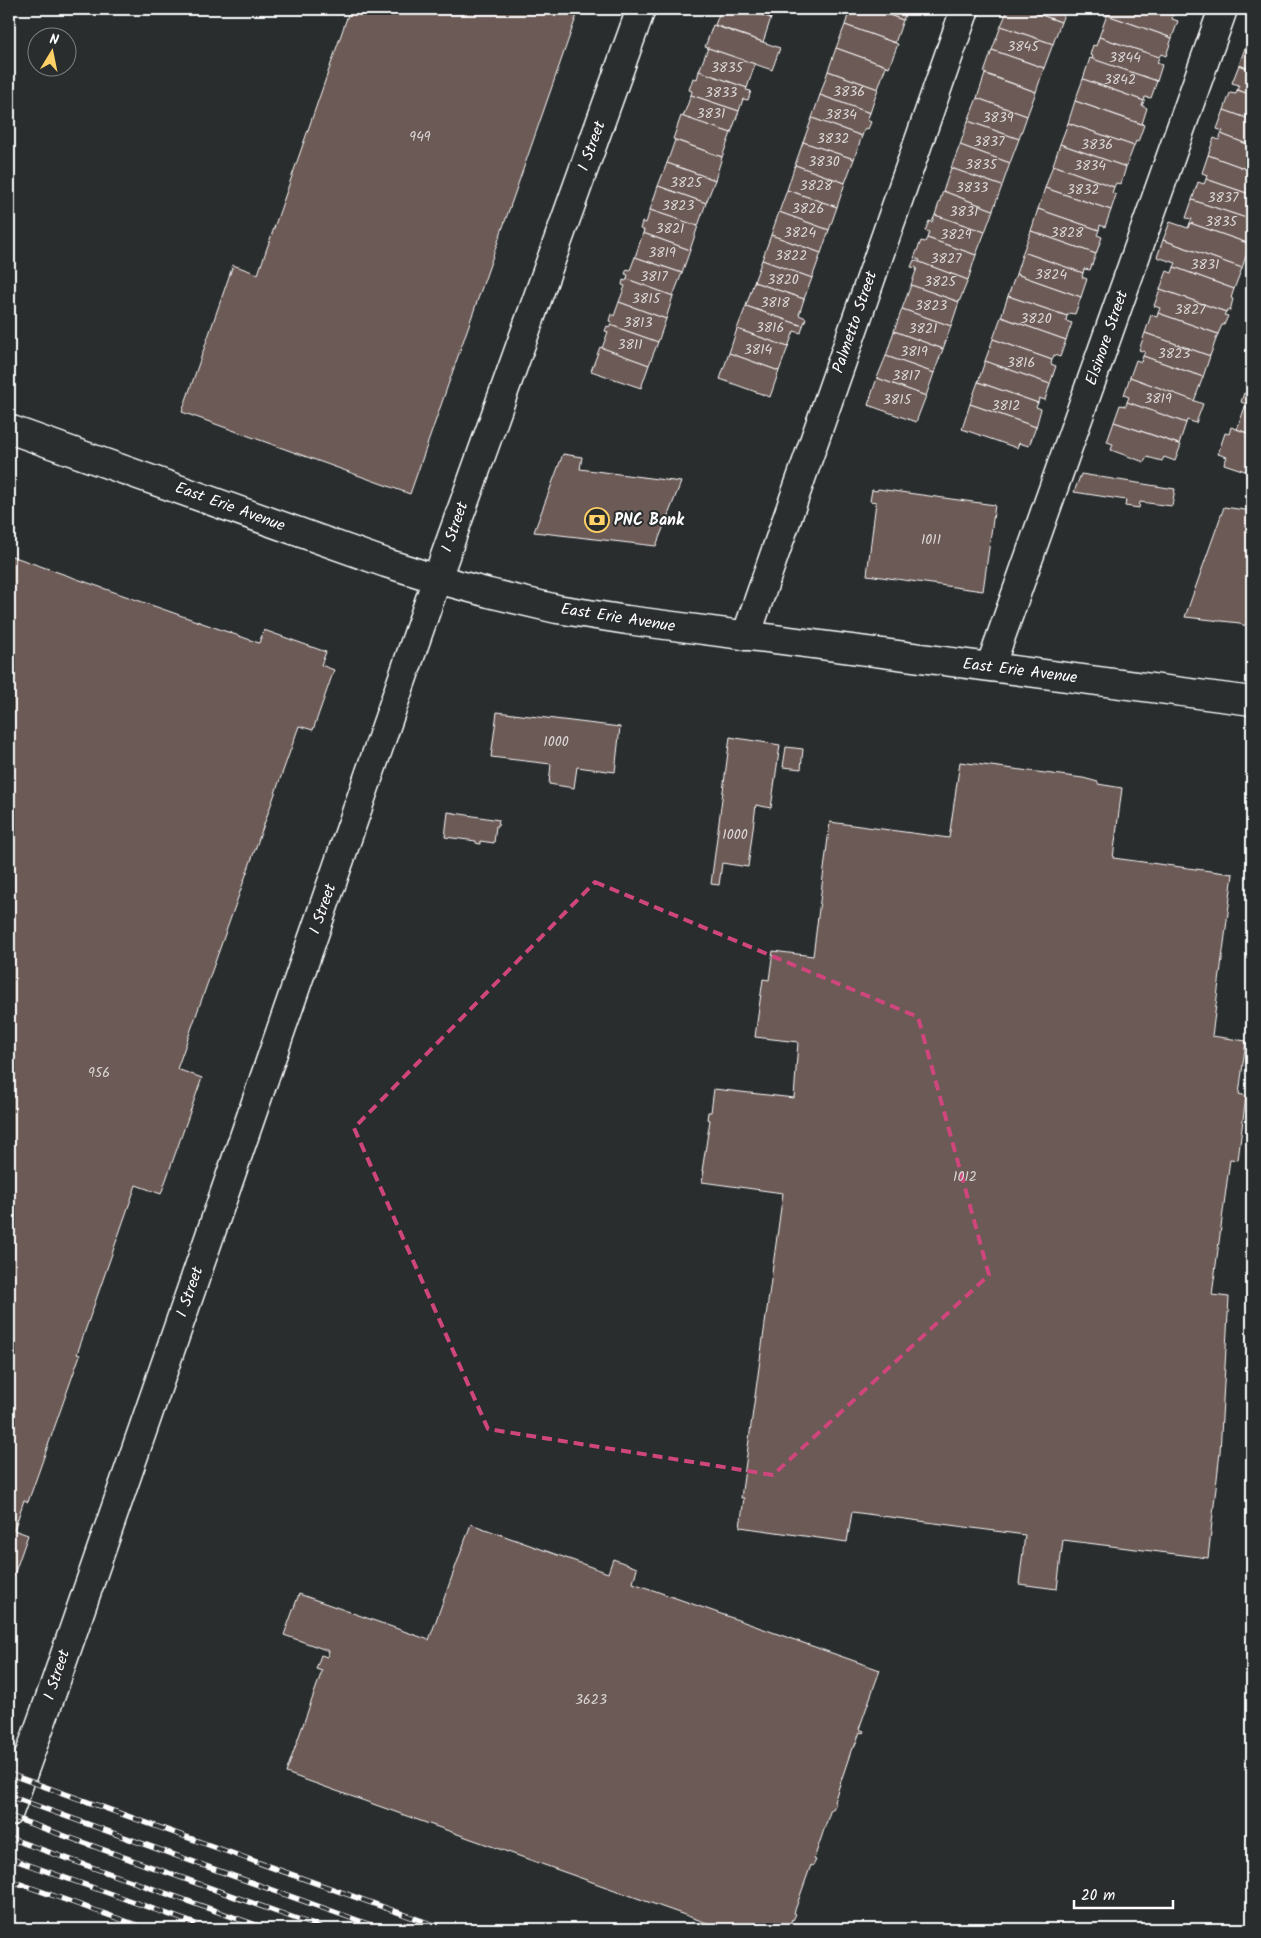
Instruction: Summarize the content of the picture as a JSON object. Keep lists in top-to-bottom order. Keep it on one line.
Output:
{"streets":{"street":["I Street","Palmetto Street","Elsinore Street","East Erie Avenue"]},"crossings":[["I Street","East Erie Avenue"],["Palmetto Street","East Erie Avenue"],["Elsinore Street","East Erie Avenue"]],"places":{"bank":["PNC Bank"]},"house_numbers":["3845","3844","3835","3842","3836","3833","3831","3834","3839","949","3832","3837","3836","3830","3835","3834","3825","3828","3833","3832","3837","3823","3826","3831","3835","3821","3824","3828","3829","3819","3822","3827","3831","3824","3817","3820","3825","3815","3818","3823","3827","3820","3813","3816","3821","3811","3814","3819","3823","3816","3817","3819","3815","3812","1011","1000","1000","956","1012","3623"],"scale_bar":"20 m","north":"top"}
